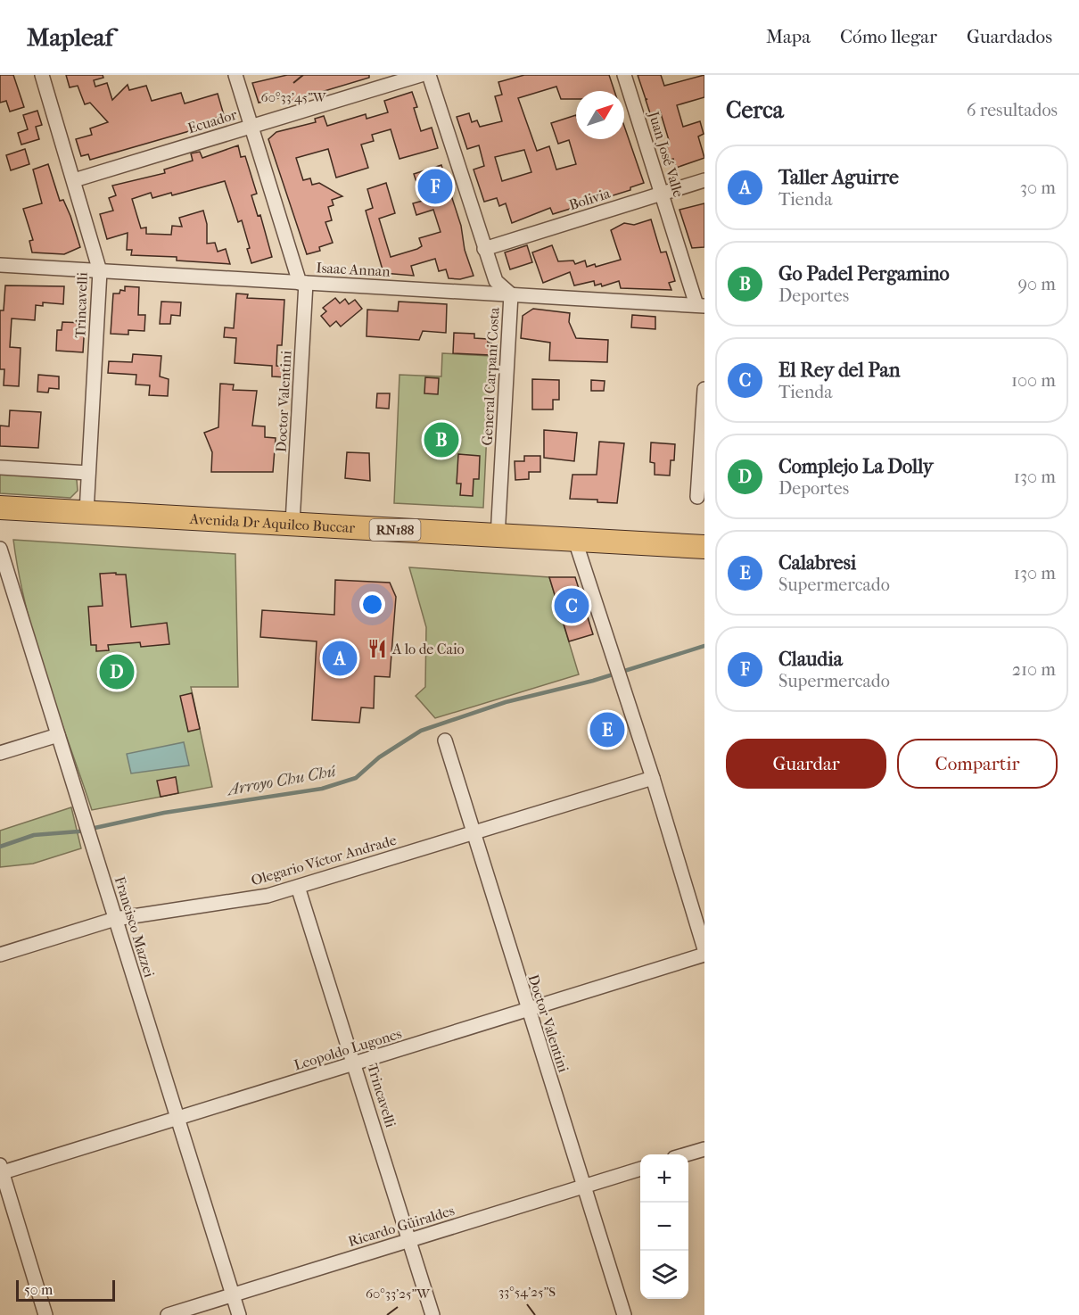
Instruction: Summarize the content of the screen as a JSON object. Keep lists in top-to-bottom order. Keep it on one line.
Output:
{"streets":{"highway":["Avenida Dr Aquileo Buccar","RN188"],"street":["Ecuador","Juan José Valle","Bolivia","Isaac Annan","Trincavelli","General Carpani Costa","Doctor Valentini","Olegario Víctor Andrade","Francisco Mazzei","Leopoldo Lugones","Ricardo Güiraldes"]},"crossings":[["Ecuador","Trincavelli"],["Ecuador","Doctor Valentini"],["Juan José Valle","Bolivia"],["Juan José Valle","Isaac Annan"],["Bolivia","General Carpani Costa"],["Isaac Annan","Trincavelli"],["Isaac Annan","General Carpani Costa"],["Isaac Annan","Doctor Valentini"],["Trincavelli","Avenida Dr Aquileo Buccar"],["Trincavelli","Olegario Víctor Andrade"],["Trincavelli","Leopoldo Lugones"],["Trincavelli","Ricardo Güiraldes"],["General Carpani Costa","Avenida Dr Aquileo Buccar"],["Doctor Valentini","Avenida Dr Aquileo Buccar"],["Doctor Valentini","Olegario Víctor Andrade"],["Doctor Valentini","Leopoldo Lugones"],["Doctor Valentini","Ricardo Güiraldes"],["Olegario Víctor Andrade","Francisco Mazzei"],["Francisco Mazzei","Leopoldo Lugones"],["Francisco Mazzei","Ricardo Güiraldes"]],"water":["Arroyo Chu Chú"],"places":{"restaurant":["A lo de Caio"]},"scale_bar":"50 m","north":"top right","page":{"header":"Mapleaf","nav":["Mapa","Cómo llegar","Guardados"],"heading":["Cerca","6 resultados"],"list":[{"mark":"A","name":"Taller Aguirre","note":"Tienda","value":"30 m"},{"mark":"B","name":"Go Padel Pergamino","note":"Deportes","value":"90 m"},{"mark":"C","name":"El Rey del Pan","note":"Tienda","value":"100 m"},{"mark":"D","name":"Complejo La Dolly","note":"Deportes","value":"130 m"},{"mark":"E","name":"Calabresi","note":"Supermercado","value":"130 m"},{"mark":"F","name":"Claudia","note":"Supermercado","value":"210 m"}],"pins":["F","B","C","A","D","E"],"buttons":["Guardar","Compartir"],"map_buttons":["+","−"],"scale":"50 m"},"coordinates":["60°33'45\"W","33°54'25\"S","60°33'25\"W"]}
